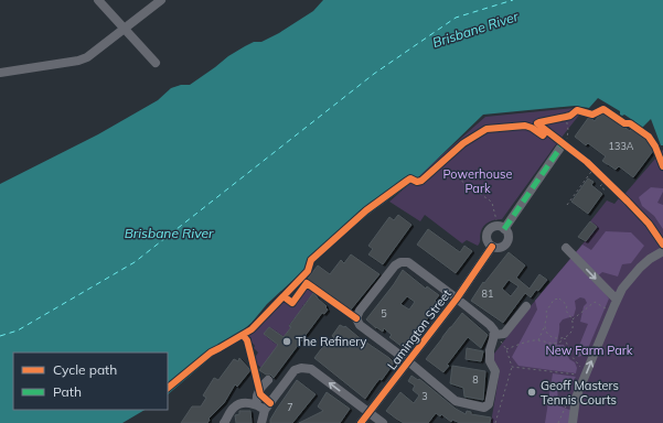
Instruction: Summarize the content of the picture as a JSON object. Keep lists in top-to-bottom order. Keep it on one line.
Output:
{"streets":{"street":["Lamington Street"]},"water":["Brisbane River"],"parks":["Powerhouse Park","New Farm Park"],"places":["The Refinery","Geoff Masters Tennis Courts"],"house_numbers":["133A","81","5","8","3","7"],"legend":["Cycle path","Path"]}
